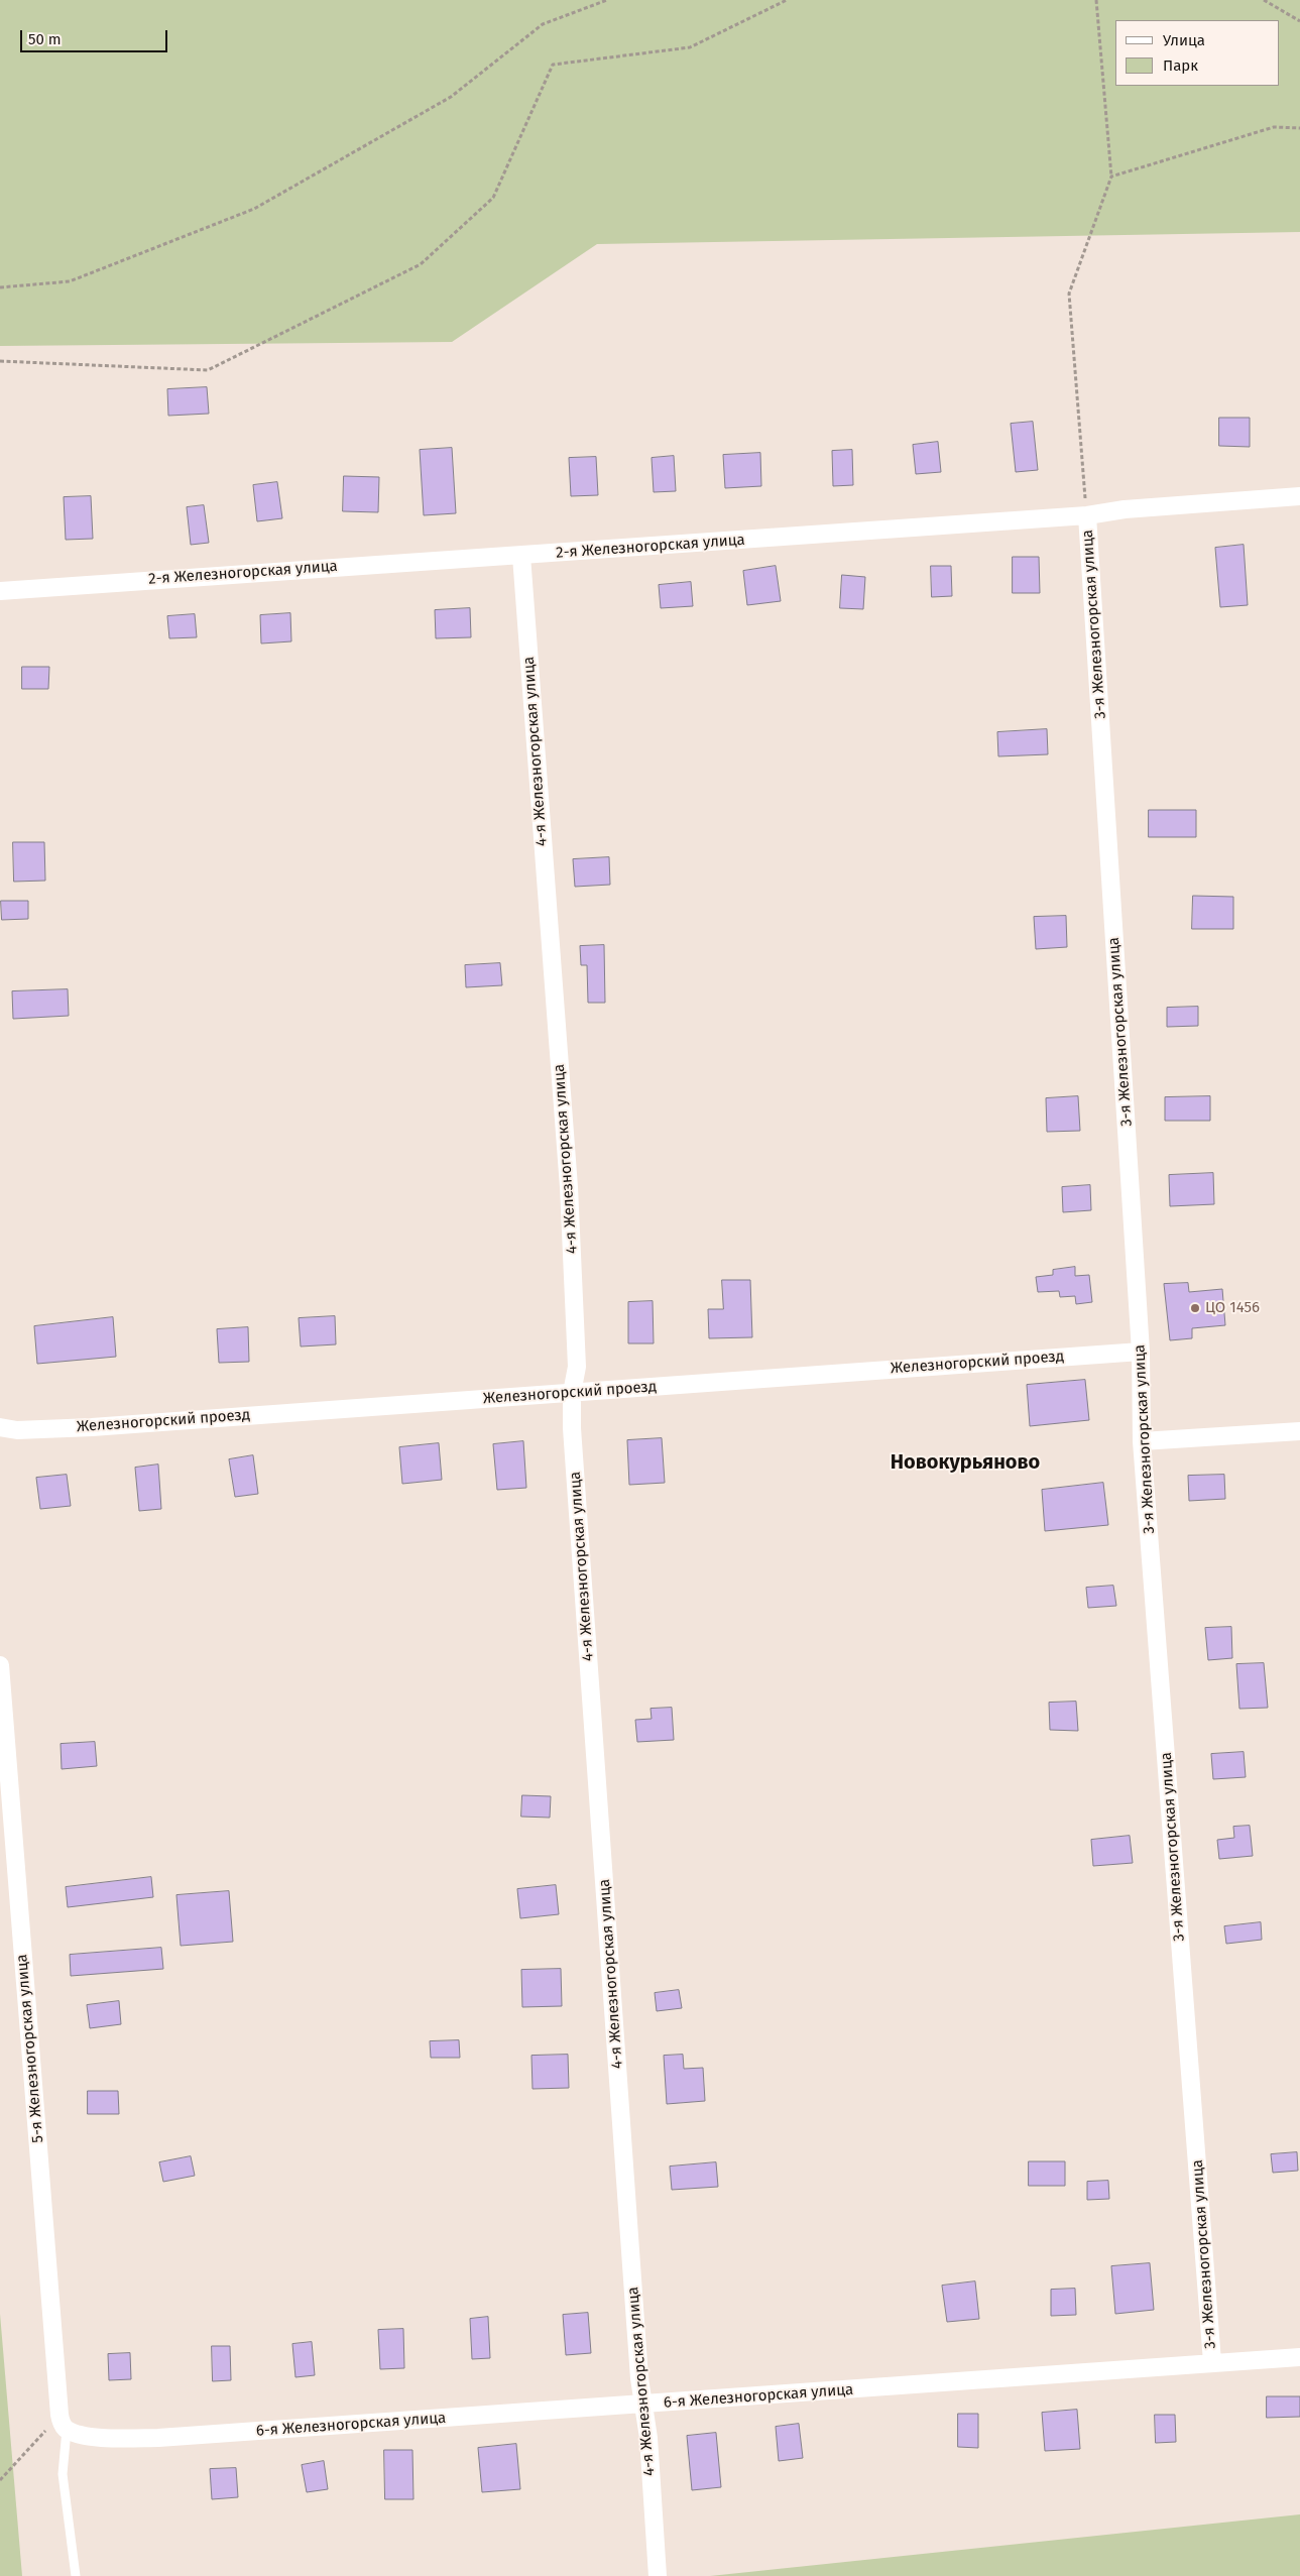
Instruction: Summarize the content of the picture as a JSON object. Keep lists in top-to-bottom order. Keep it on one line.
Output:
{"streets":{"street":["2-я Железногорская улица","3-я Железногорская улица","4-я Железногорская улица","Железногорский проезд","5-я Железногорская улица","6-я Железногорская улица"]},"crossings":[["2-я Железногорская улица","3-я Железногорская улица"],["2-я Железногорская улица","4-я Железногорская улица"],["3-я Железногорская улица","Железногорский проезд"],["3-я Железногорская улица","6-я Железногорская улица"],["4-я Железногорская улица","Железногорский проезд"],["4-я Железногорская улица","6-я Железногорская улица"],["5-я Железногорская улица","6-я Железногорская улица"]],"districts":["Новокурьяново"],"places":["ЦО 1456"],"legend":["Улица","Парк"],"scale_bar":"50 m"}
